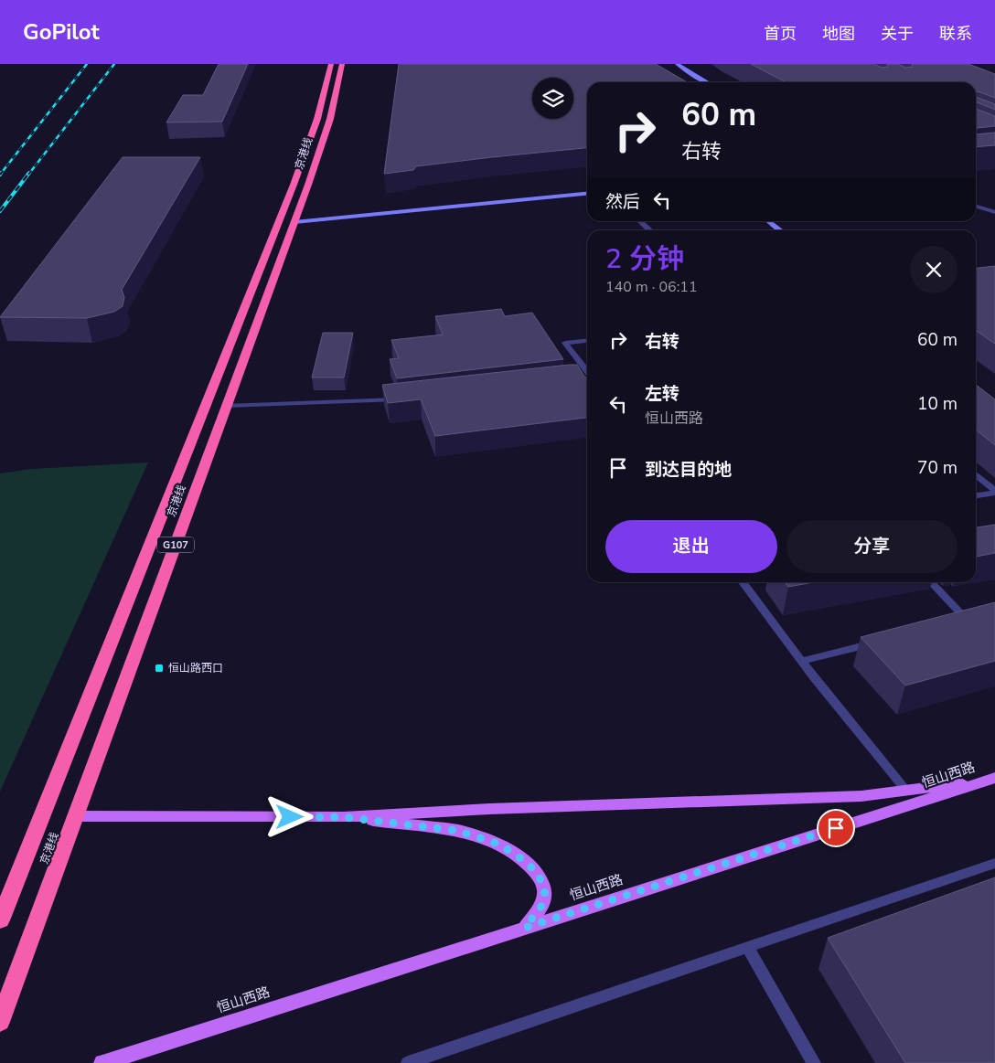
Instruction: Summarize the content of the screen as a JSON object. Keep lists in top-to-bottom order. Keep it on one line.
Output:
{"streets":{"highway":["京港线","G107"],"main road":["恒山西路"]},"places":{"transit":["恒山路西口"]},"page":{"header":"GoPilot","nav":["首页","地图","关于","联系"],"turn":["60 m","右转"],"then":"然后","heading":["2 分钟","140 m · 06:11"],"list":[{"name":"右转","value":"60 m"},{"name":"左转","note":"恒山西路","value":"10 m"},{"name":"到达目的地","value":"70 m"}],"buttons":["退出","分享"]}}
